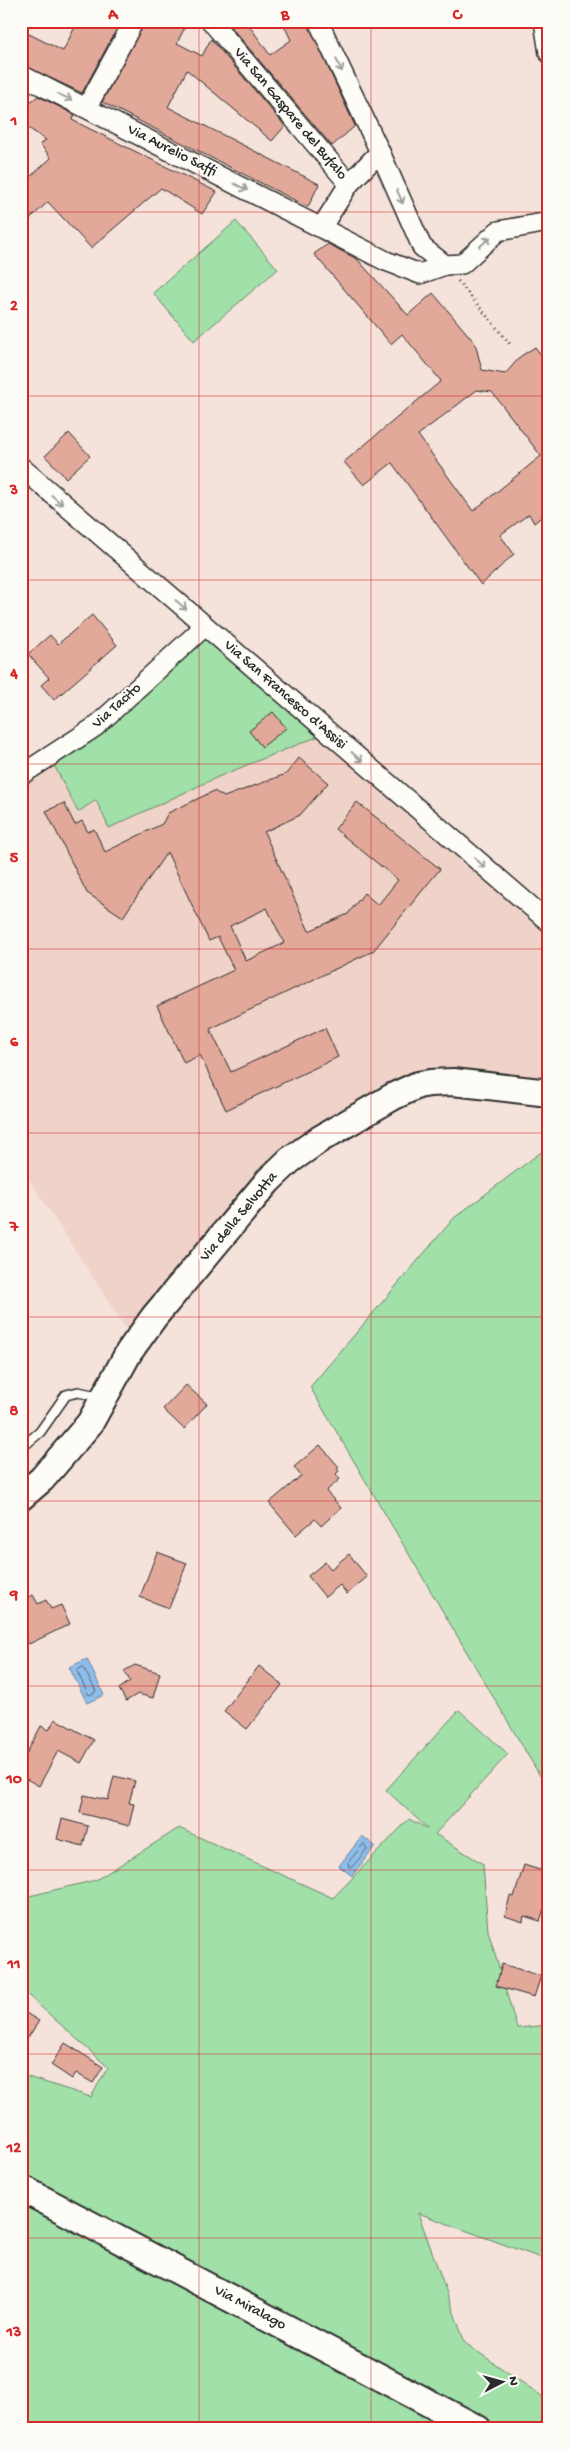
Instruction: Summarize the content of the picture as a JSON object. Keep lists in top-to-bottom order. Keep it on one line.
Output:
{"streets":{"street":["Via San Gaspare del Bufalo","Via Aurelio Saffi","Via San Francesco d'Assisi","Via Tacito","Via della Selvotta","Via Miralago"]},"crossings":[["Via San Francesco d'Assisi","Via Tacito"]],"one_way":["Via Aurelio Saffi","Via San Francesco d'Assisi"],"north":"right","grid":{"columns":["A","B","C"],"rows":["1","2","3","4","5","6","7","8","9","10","11","12","13"]}}
